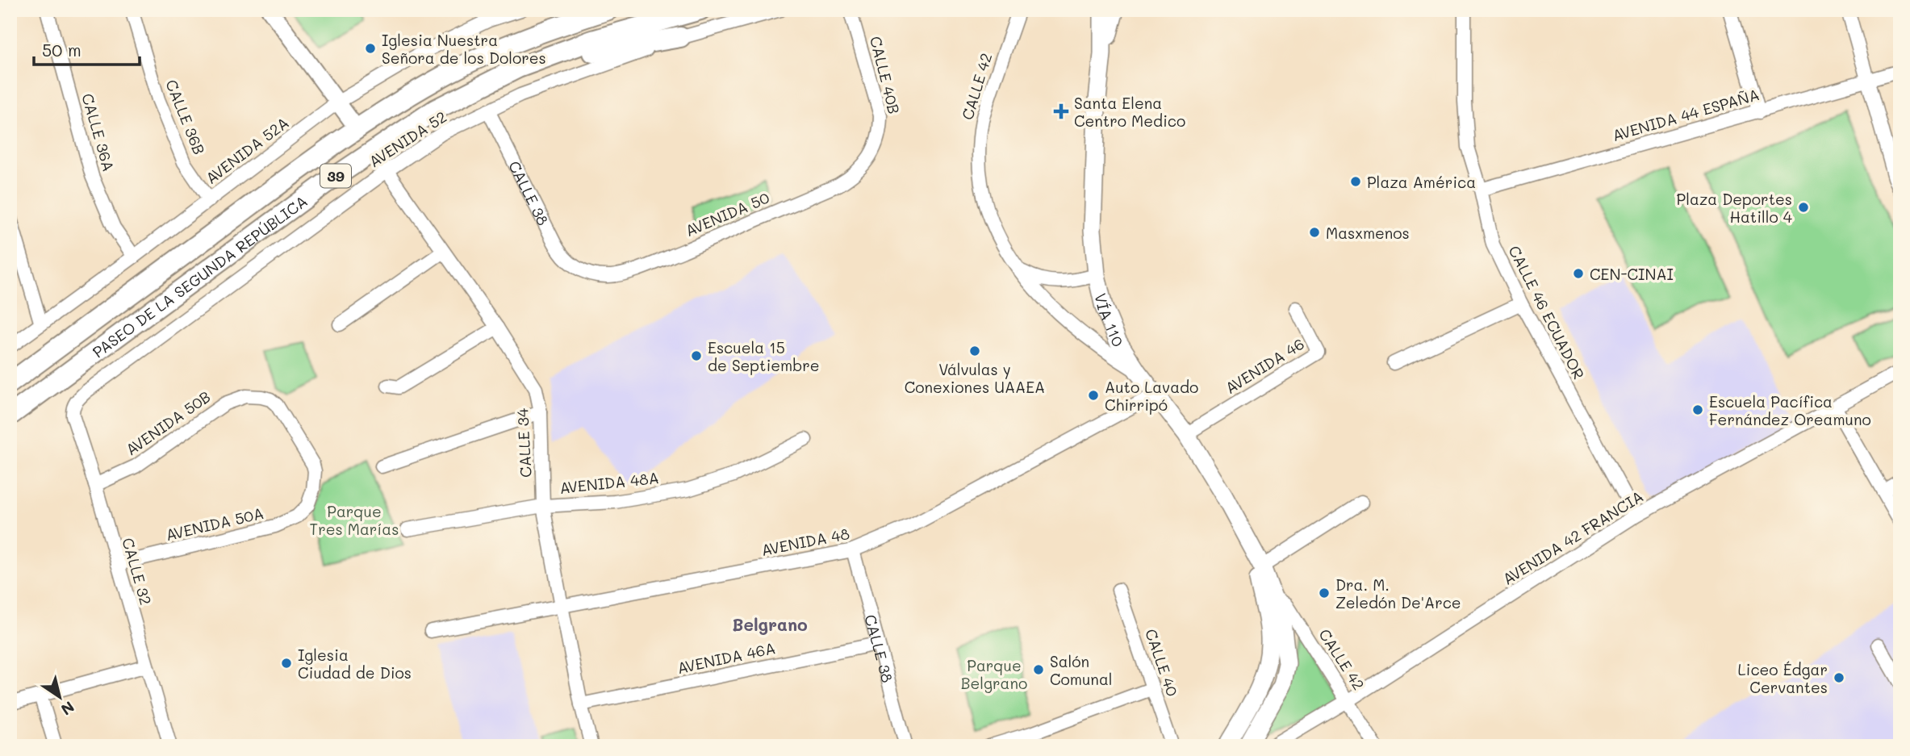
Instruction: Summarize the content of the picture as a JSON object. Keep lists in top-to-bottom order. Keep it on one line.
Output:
{"streets":{"highway":["39","PASEO DE LA SEGUNDA REPÚBLICA"],"main road":["VÍA 110"],"street":["CALLE 40B","CALLE 42","AVENIDA 44 ESPAÑA","CALLE 36B","CALLE 36A","AVENIDA 52","AVENIDA 52A","CALLE 38","AVENIDA 50","CALLE 46 ECUADOR","AVENIDA 46","AVENIDA 50B","CALLE 34","AVENIDA 48A","AVENIDA 50A","AVENIDA 42 FRANCIA","AVENIDA 48","CALLE 32","AVENIDA 46A","CALLE 40"]},"crossings":[["CALLE 40B","AVENIDA 50"],["CALLE 42","VÍA 110"],["CALLE 42","AVENIDA 42 FRANCIA"],["AVENIDA 44 ESPAÑA","CALLE 46 ECUADOR"],["CALLE 36B","AVENIDA 52A"],["CALLE 36A","AVENIDA 52A"],["AVENIDA 52","CALLE 38"],["AVENIDA 52","CALLE 34"],["AVENIDA 52","CALLE 32"],["CALLE 38","AVENIDA 50"],["CALLE 38","AVENIDA 48"],["CALLE 38","AVENIDA 46A"],["PASEO DE LA SEGUNDA REPÚBLICA","CALLE 34"],["CALLE 46 ECUADOR","AVENIDA 42 FRANCIA"],["VÍA 110","AVENIDA 46"],["VÍA 110","AVENIDA 48"],["AVENIDA 50B","AVENIDA 50A"],["AVENIDA 50B","CALLE 32"],["CALLE 34","AVENIDA 48A"],["CALLE 34","AVENIDA 48"],["CALLE 34","AVENIDA 46A"],["AVENIDA 50A","CALLE 32"]],"districts":["Belgrano"],"parks":["Parque Tres Marías","Parque Belgrano"],"places":{"other":["Iglesia Nuestra Señora de los Dolores","Plaza América","Plaza Deportes Hatillo 4","Masxmenos","CEN-CINAI","Válvulas y Conexiones UAAEA","Escuela 15 de Septiembre","Auto Lavado Chirripó","Escuela Pacífica Fernández Oreamuno","Dra. M. Zeledón De'Arce","Iglesia Ciudad de Dios","Salón Comunal","Liceo Édgar Cervantes"],"health":["Santa Elena Centro Medico"]},"scale_bar":"50 m","north":"bottom right"}
